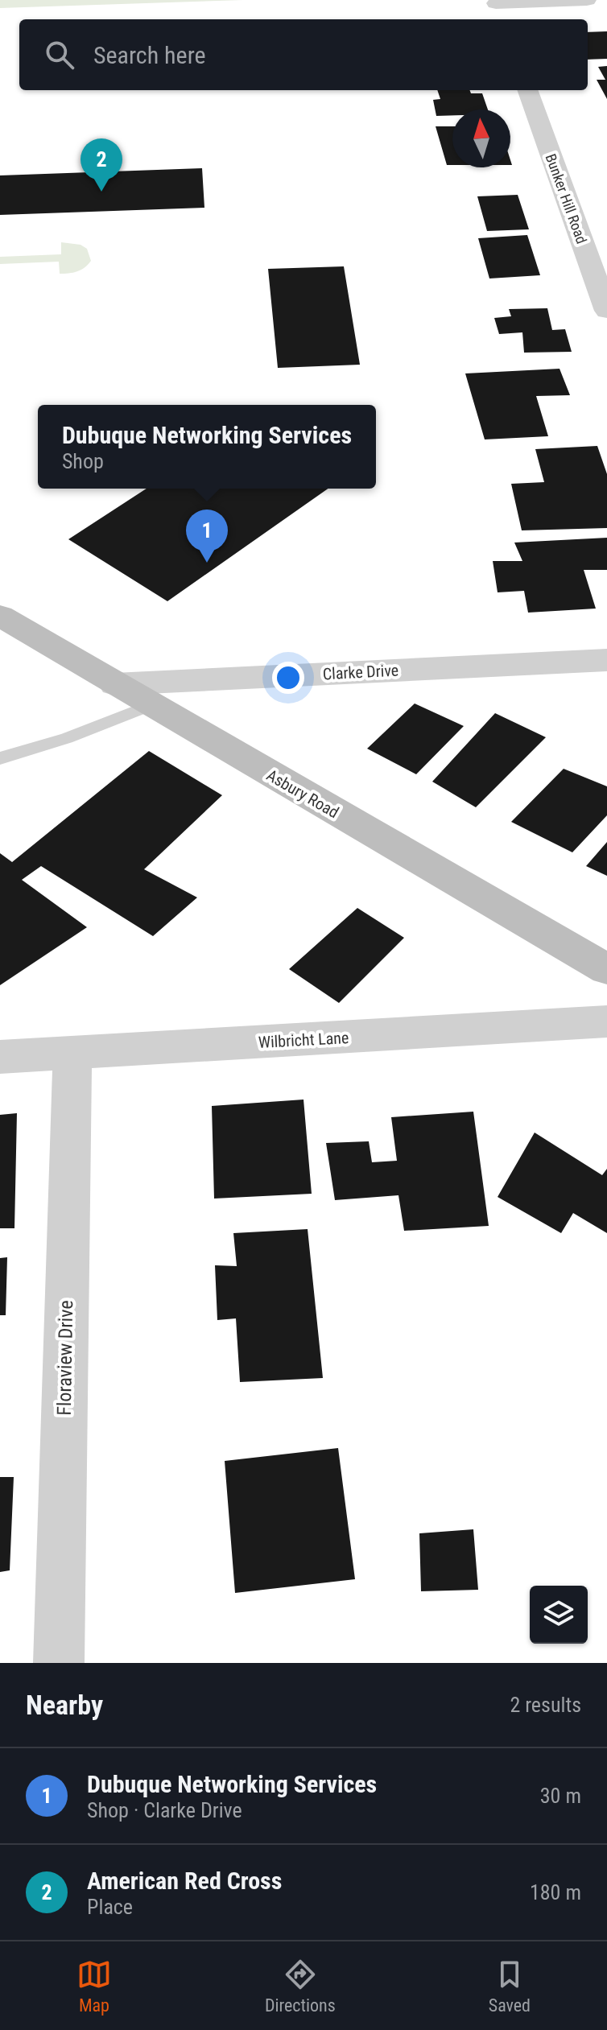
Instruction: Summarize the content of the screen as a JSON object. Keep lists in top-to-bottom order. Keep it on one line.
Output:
{"streets":{"main road":["Asbury Road"],"street":["Bunker Hill Road","Clarke Drive","Wilbricht Lane","Floraview Drive"]},"crossings":[["Clarke Drive","Asbury Road"],["Wilbricht Lane","Floraview Drive"]],"north":"top","page":{"search":"Search here","pins":["2","1"],"popup":["Dubuque Networking Services","Shop"],"heading":["Nearby","2 results"],"list":[{"mark":"1","name":"Dubuque Networking Services","note":"Shop · Clarke Drive","value":"30 m"},{"mark":"2","name":"American Red Cross","note":"Place","value":"180 m"}],"nav":["Map","Directions","Saved"]}}
